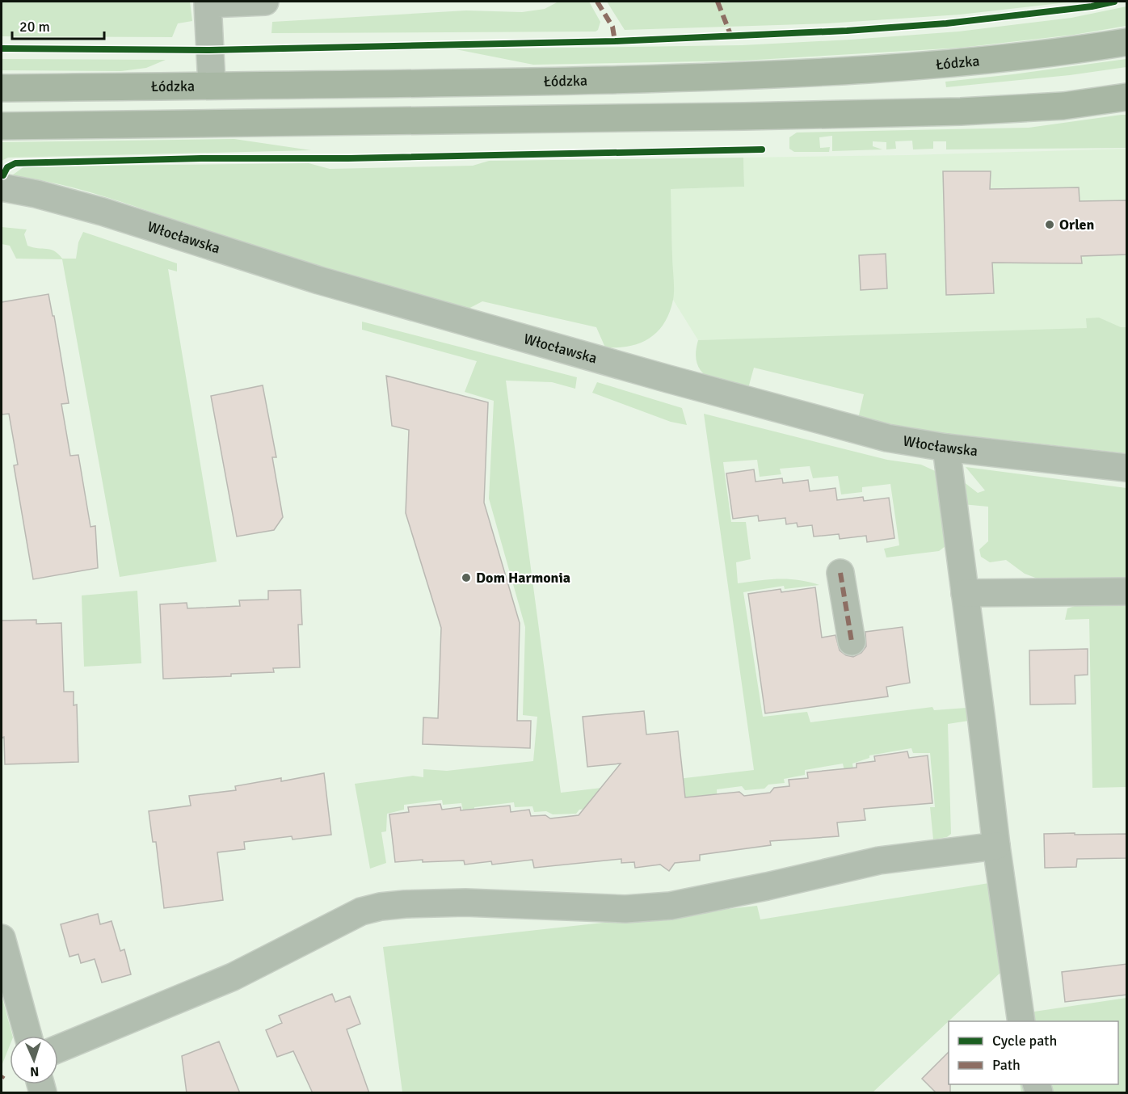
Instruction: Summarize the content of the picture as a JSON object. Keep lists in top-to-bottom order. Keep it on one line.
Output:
{"streets":{"main road":["Łódzka"],"street":["Włocławska"]},"places":["Orlen","Dom Harmonia"],"legend":["Cycle path","Path"],"scale_bar":"20 m","north":"bottom"}
